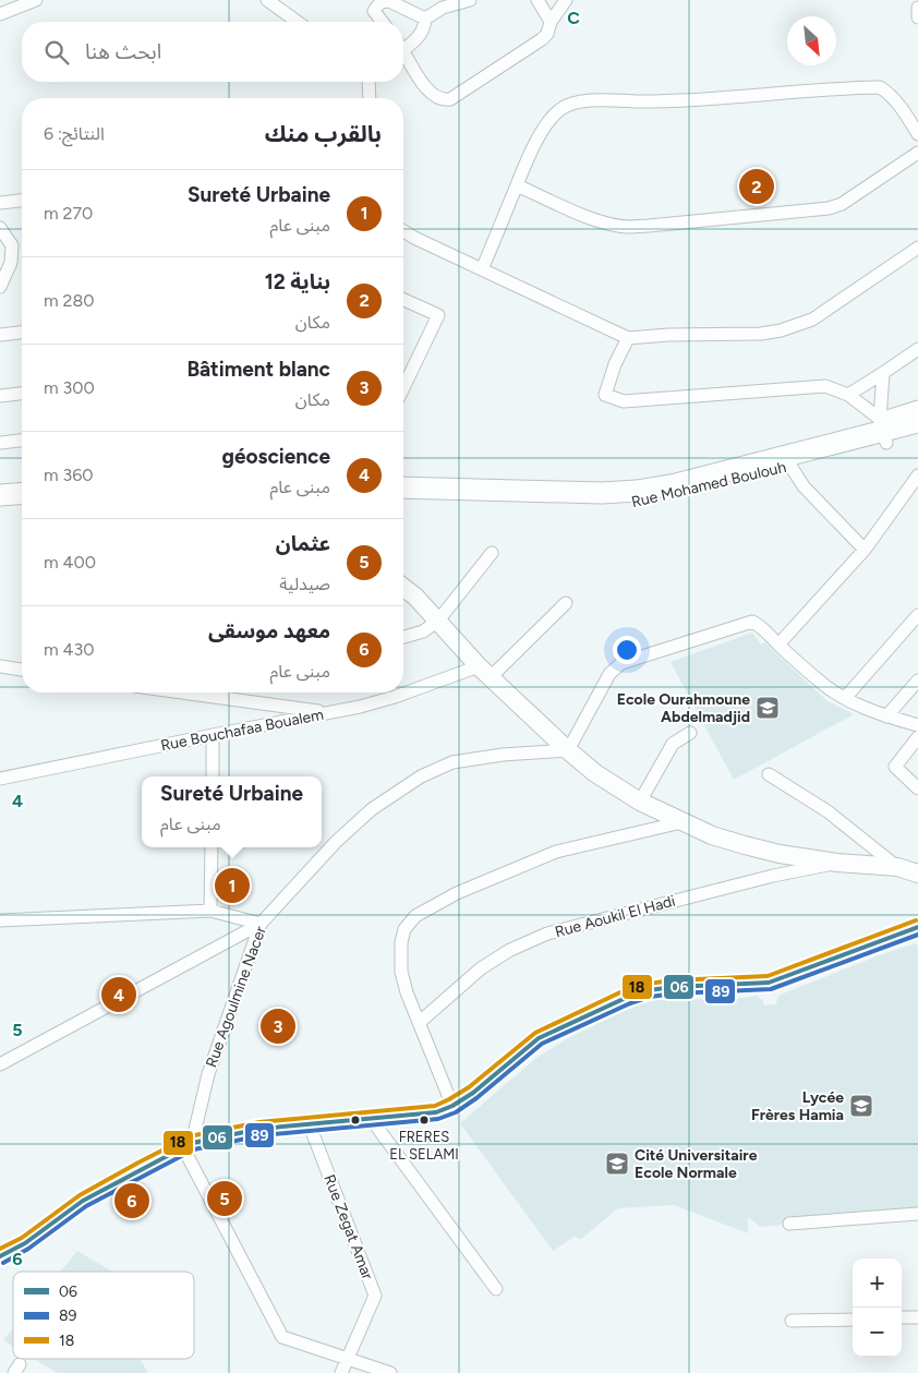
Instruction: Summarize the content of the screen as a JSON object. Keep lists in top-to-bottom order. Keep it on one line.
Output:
{"streets":{"main road":["Rue Mohamed Boulouh"],"street":["Rue Bouchafaa Boualem","Rue Aoukil El Hadi","Rue Agoulmine Nacer","Rue Zegat Amar"]},"crossings":[["Rue Agoulmine Nacer","Rue Zegat Amar"]],"places":{"school or university":["Ecole Ourahmoune Abdelmadjid","Lycée Frères Hamia","Cité Universitaire Ecole Normale"],"other":["FRERES EL SELAMI"]},"lines":["transit line 18","transit line 06","transit line 89"],"legend":["06","89","18"],"north":"bottom right","page":{"search":"ابحث هنا","heading":["بالقرب منك","النتائج: 6"],"pins":["2","1","4","3","5","6"],"list":[{"mark":"1","name":"Sureté Urbaine","note":"مبنى عام","value":"270 m"},{"mark":"2","name":"بناية 12","note":"مكان","value":"280 m"},{"mark":"3","name":"Bâtiment blanc","note":"مكان","value":"300 m"},{"mark":"4","name":"géoscience","note":"مبنى عام","value":"360 m"},{"mark":"5","name":"عثمان","note":"صيدلية","value":"400 m"},{"mark":"6","name":"معهد موسقى","note":"مبنى عام","value":"430 m"}],"popup":["Sureté Urbaine","مبنى عام"],"map_buttons":["+","−"]},"grid":{"columns":["C"],"rows":["4","5","6"]}}
